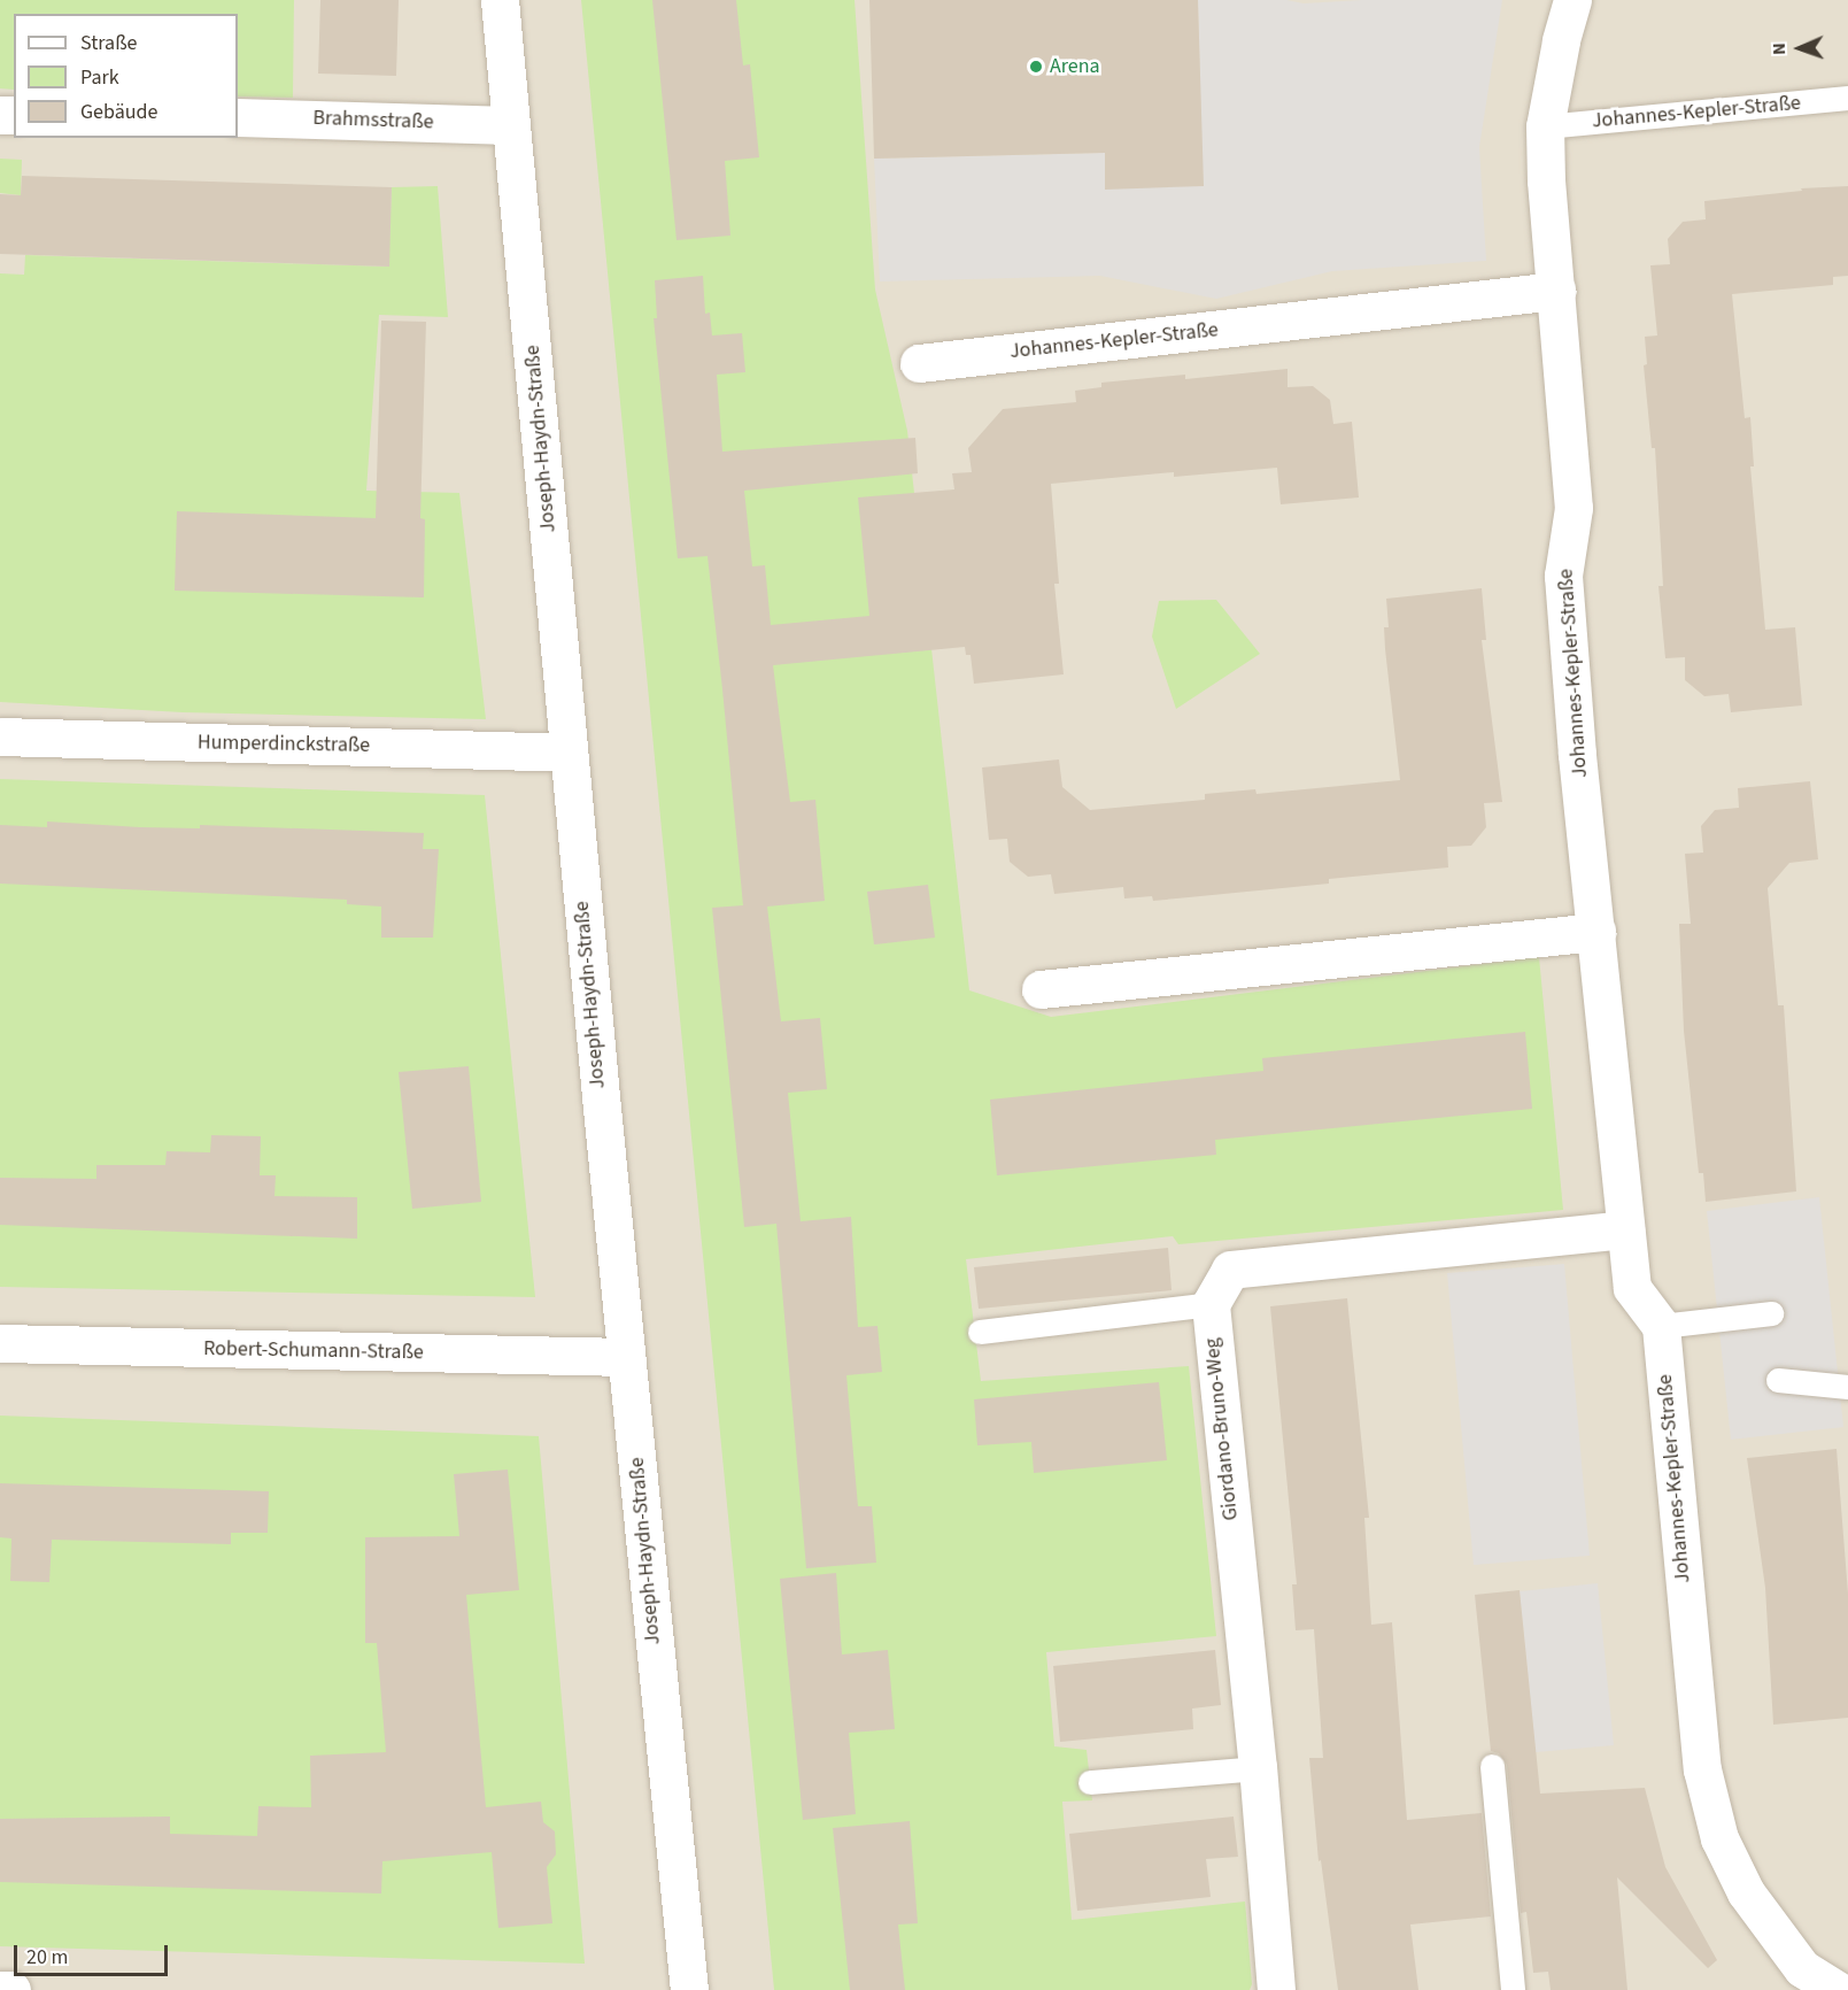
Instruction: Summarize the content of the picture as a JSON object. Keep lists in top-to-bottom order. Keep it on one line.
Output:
{"streets":{"street":["Johannes-Kepler-Straße","Brahmsstraße","Joseph-Haydn-Straße","Humperdinckstraße","Robert-Schumann-Straße","Giordano-Bruno-Weg"]},"crossings":[["Brahmsstraße","Joseph-Haydn-Straße"],["Joseph-Haydn-Straße","Humperdinckstraße"],["Joseph-Haydn-Straße","Robert-Schumann-Straße"]],"places":["Arena"],"legend":["Straße","Park","Gebäude"],"scale_bar":"20 m","north":"left"}
